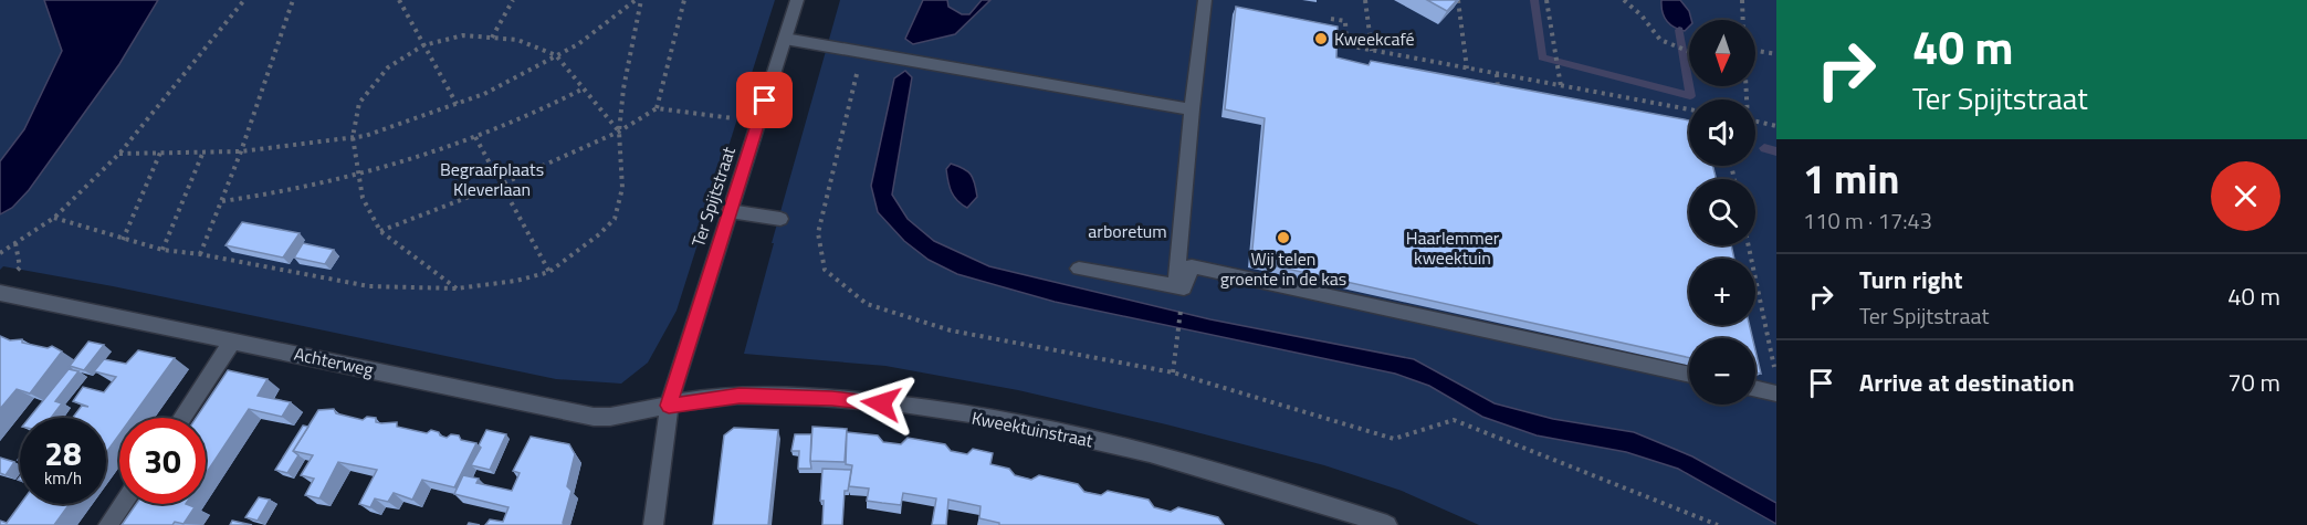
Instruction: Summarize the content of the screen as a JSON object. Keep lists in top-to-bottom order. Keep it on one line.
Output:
{"streets":{"street":["Ter Spijtstraat","Achterweg","Kweektuinstraat"]},"crossings":[["Ter Spijtstraat","Achterweg"],["Ter Spijtstraat","Kweektuinstraat"],["Achterweg","Kweektuinstraat"]],"parks":["Begraafplaats Kleverlaan","arboretum","Haarlemmer kweektuin"],"places":["Kweekcafé","Wij telen groente in de kas"],"north":"bottom","page":{"turn":["40 m","Ter Spijtstraat"],"map_buttons":["+","−"],"heading":["1 min","110 m · 17:43"],"list":[{"name":"Turn right","note":"Ter Spijtstraat","value":"40 m"},{"name":"Arrive at destination","value":"70 m"}],"speed":"28 km/h","limit":"30"}}
